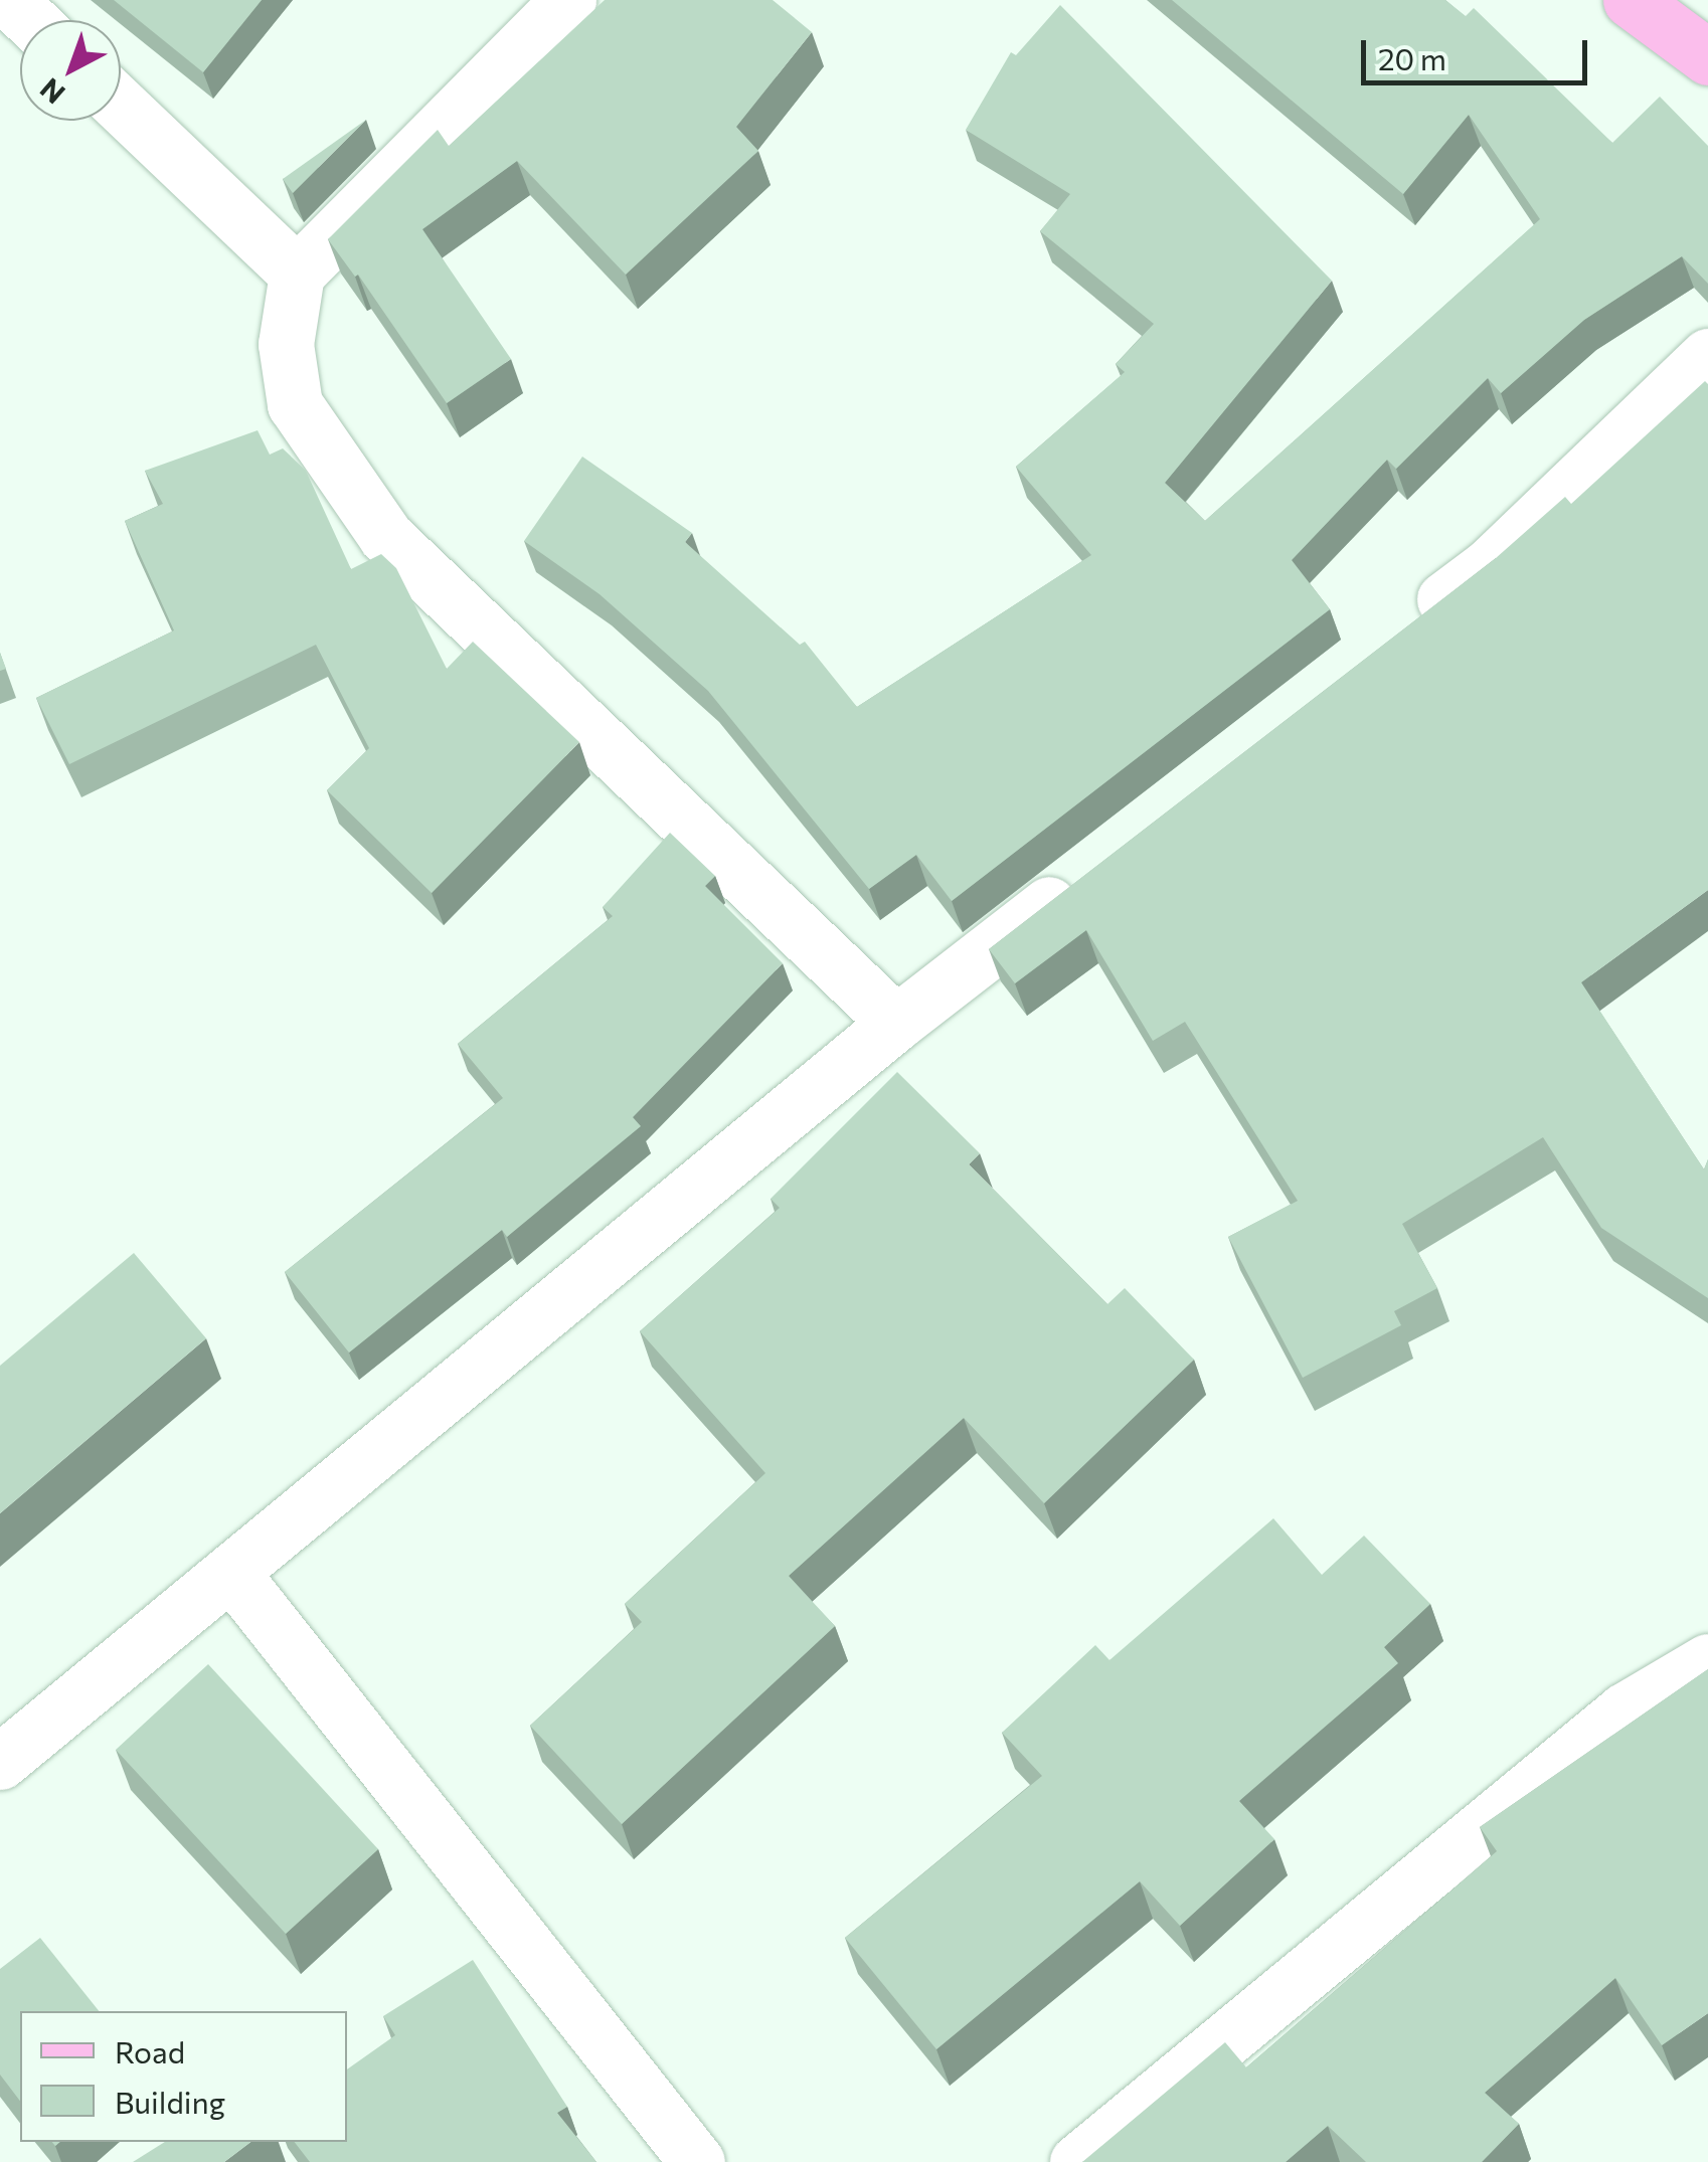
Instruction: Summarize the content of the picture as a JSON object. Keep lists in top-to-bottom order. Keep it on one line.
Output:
{"legend":["Road","Building"],"scale_bar":"20 m","north":"bottom left"}
